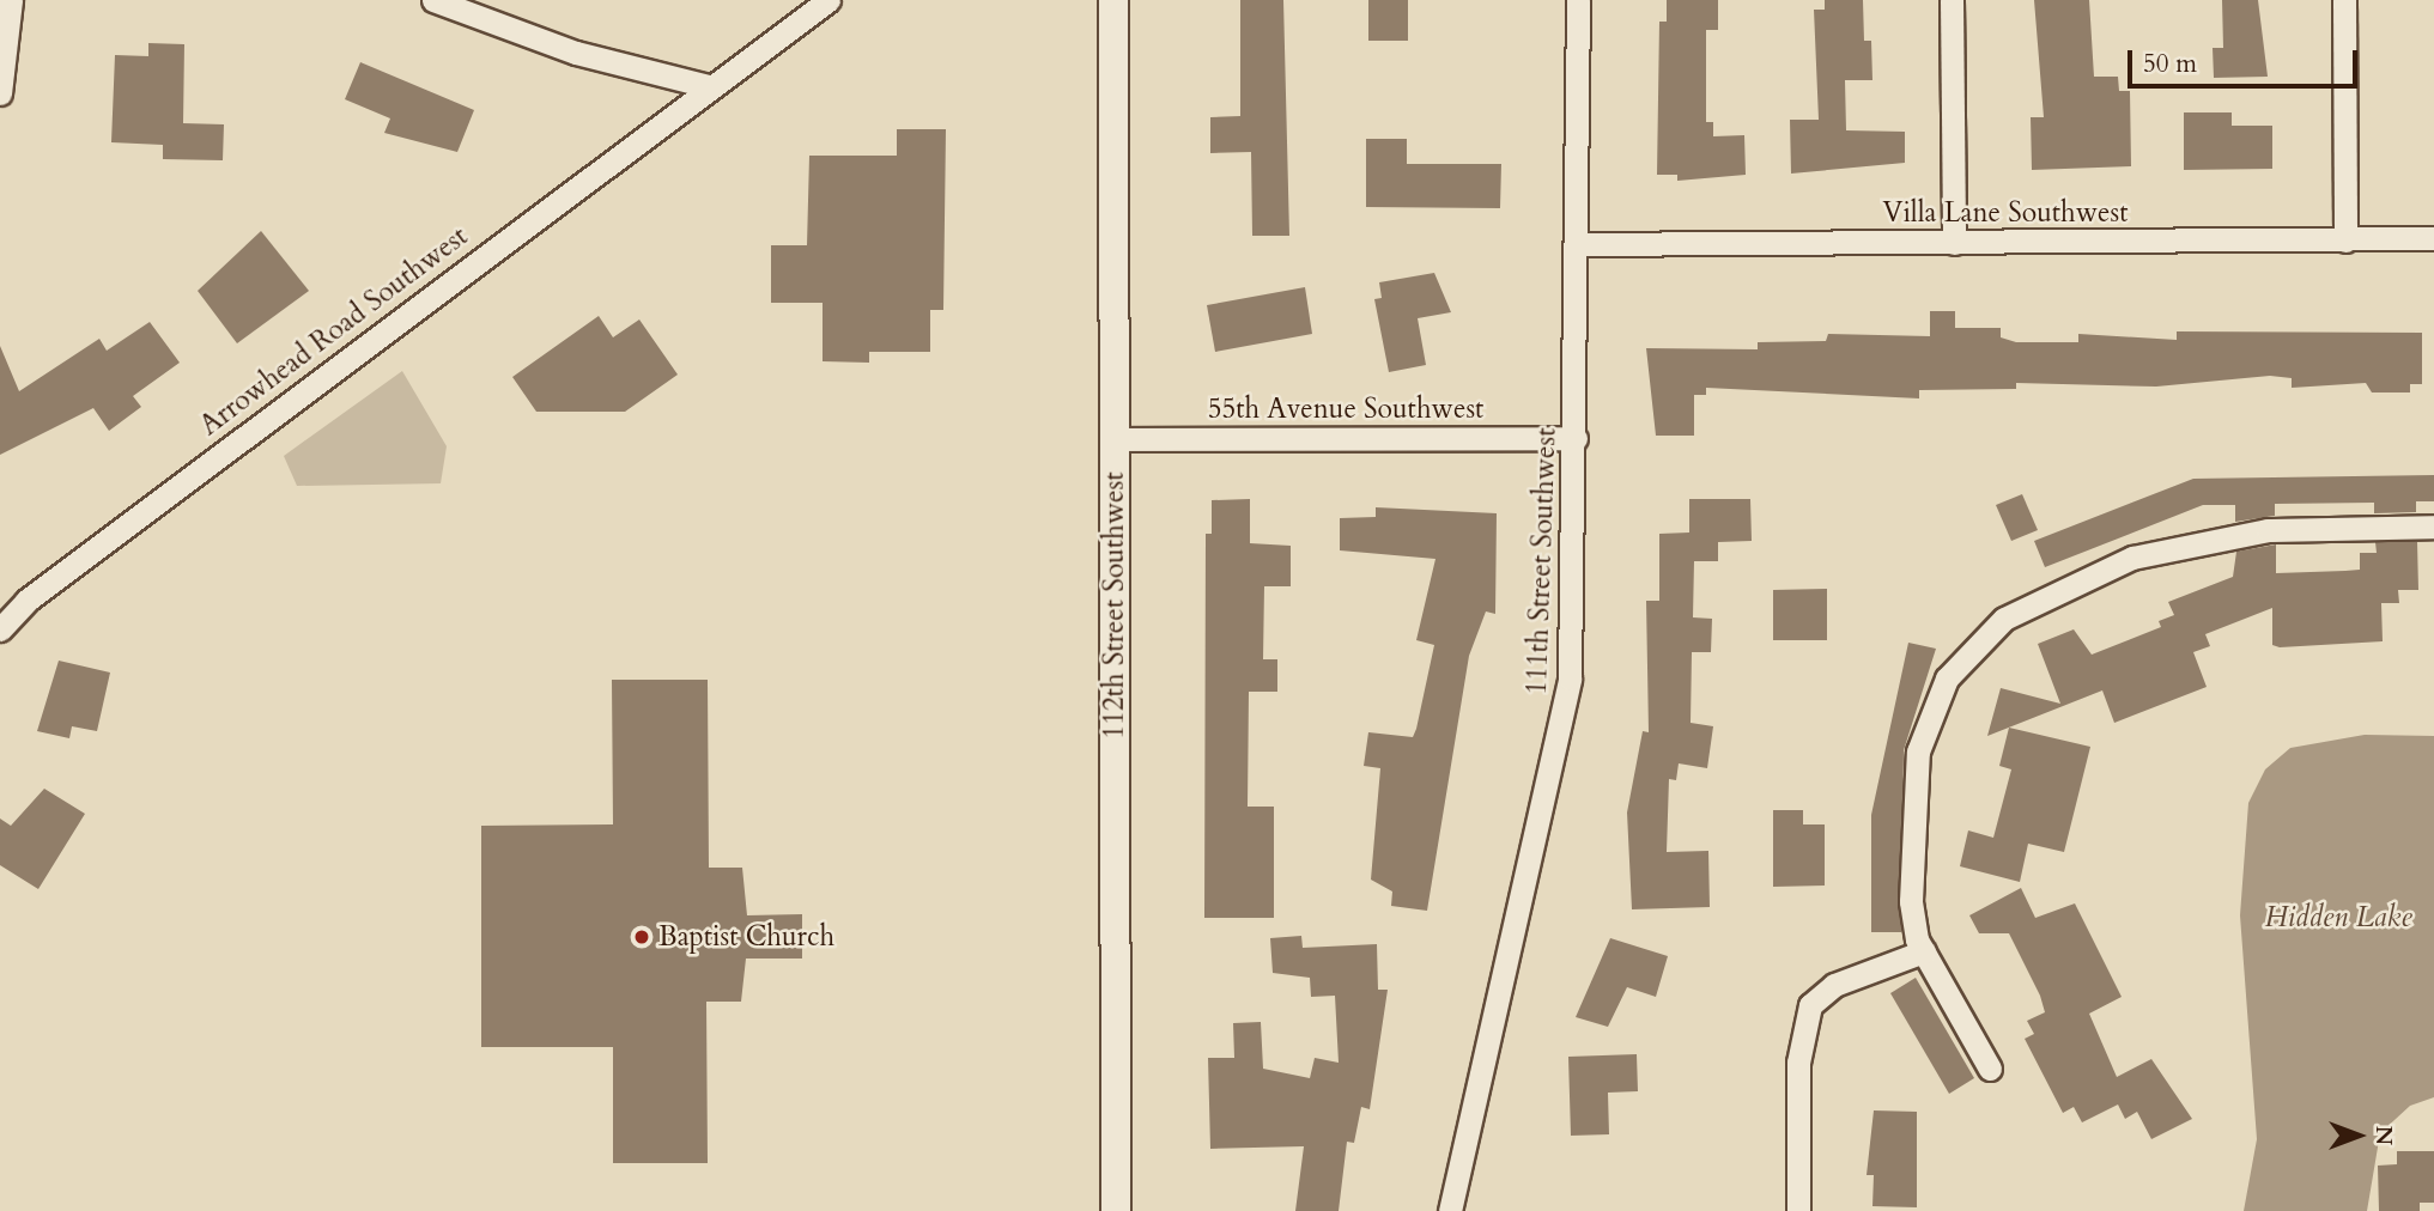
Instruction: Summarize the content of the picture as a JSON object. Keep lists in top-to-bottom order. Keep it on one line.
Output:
{"streets":{"street":["Villa Lane Southwest","Arrowhead Road Southwest","55th Avenue Southwest","111th Street Southwest","112th Street Southwest"]},"crossings":[["Villa Lane Southwest","111th Street Southwest"],["55th Avenue Southwest","111th Street Southwest"],["55th Avenue Southwest","112th Street Southwest"]],"water":["Hidden Lake"],"places":["Baptist Church"],"scale_bar":"50 m","north":"right"}
